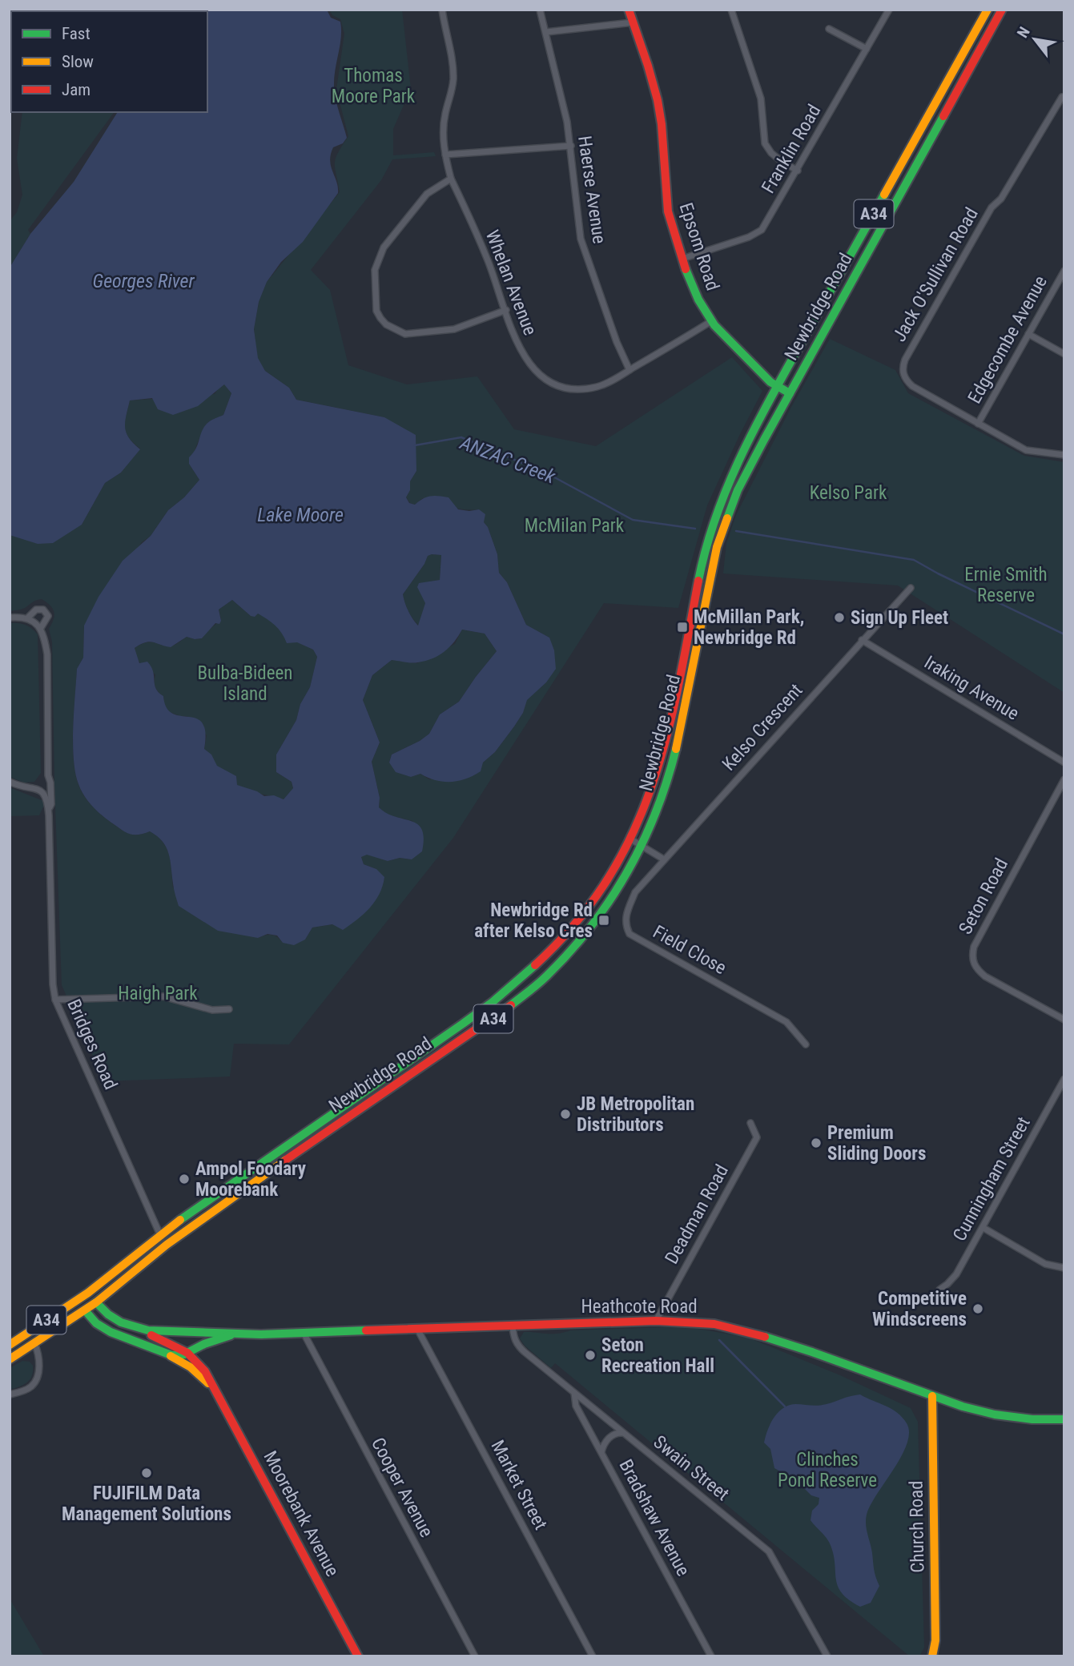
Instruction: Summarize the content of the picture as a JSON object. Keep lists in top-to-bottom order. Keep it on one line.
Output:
{"streets":{"main road":["A34","Epsom Road","Newbridge Road","Heathcote Road","Moorebank Avenue","Church Road"],"street":["Franklin Road","Haerse Avenue","Jack O'Sullivan Road","Whelan Avenue","Edgecombe Avenue","Iraking Avenue","Kelso Crescent","Seton Road","Field Close","Bridges Road","Cunningham Street","Deadman Road","Swain Street","Market Street","Cooper Avenue","Bradshaw Avenue"]},"crossings":[["Franklin Road","Epsom Road"],["Haerse Avenue","Whelan Avenue"],["Epsom Road","Whelan Avenue"],["Epsom Road","Newbridge Road"],["Jack O'Sullivan Road","Edgecombe Avenue"],["Newbridge Road","Bridges Road"],["Newbridge Road","Heathcote Road"],["Iraking Avenue","Kelso Crescent"],["Kelso Crescent","Field Close"],["Deadman Road","Heathcote Road"],["Heathcote Road","Swain Street"],["Heathcote Road","Market Street"],["Heathcote Road","Cooper Avenue"],["Heathcote Road","Moorebank Avenue"],["Heathcote Road","Church Road"],["Swain Street","Bradshaw Avenue"]],"water":["Georges River","ANZAC Creek","Lake Moore"],"parks":["Thomas Moore Park","Kelso Park","McMilan Park","Ernie Smith Reserve","Bulba-Bideen Island","Haigh Park","Clinches Pond Reserve"],"places":{"other":["Sign Up Fleet","JB Metropolitan Distributors","Premium Sliding Doors","Ampol Foodary Moorebank","Competitive Windscreens","Seton Recreation Hall","FUJIFILM Data Management Solutions"],"transit":["McMillan Park, Newbridge Rd","Newbridge Rd after Kelso Cres"]},"legend":["Fast","Slow","Jam"],"north":"top left"}
